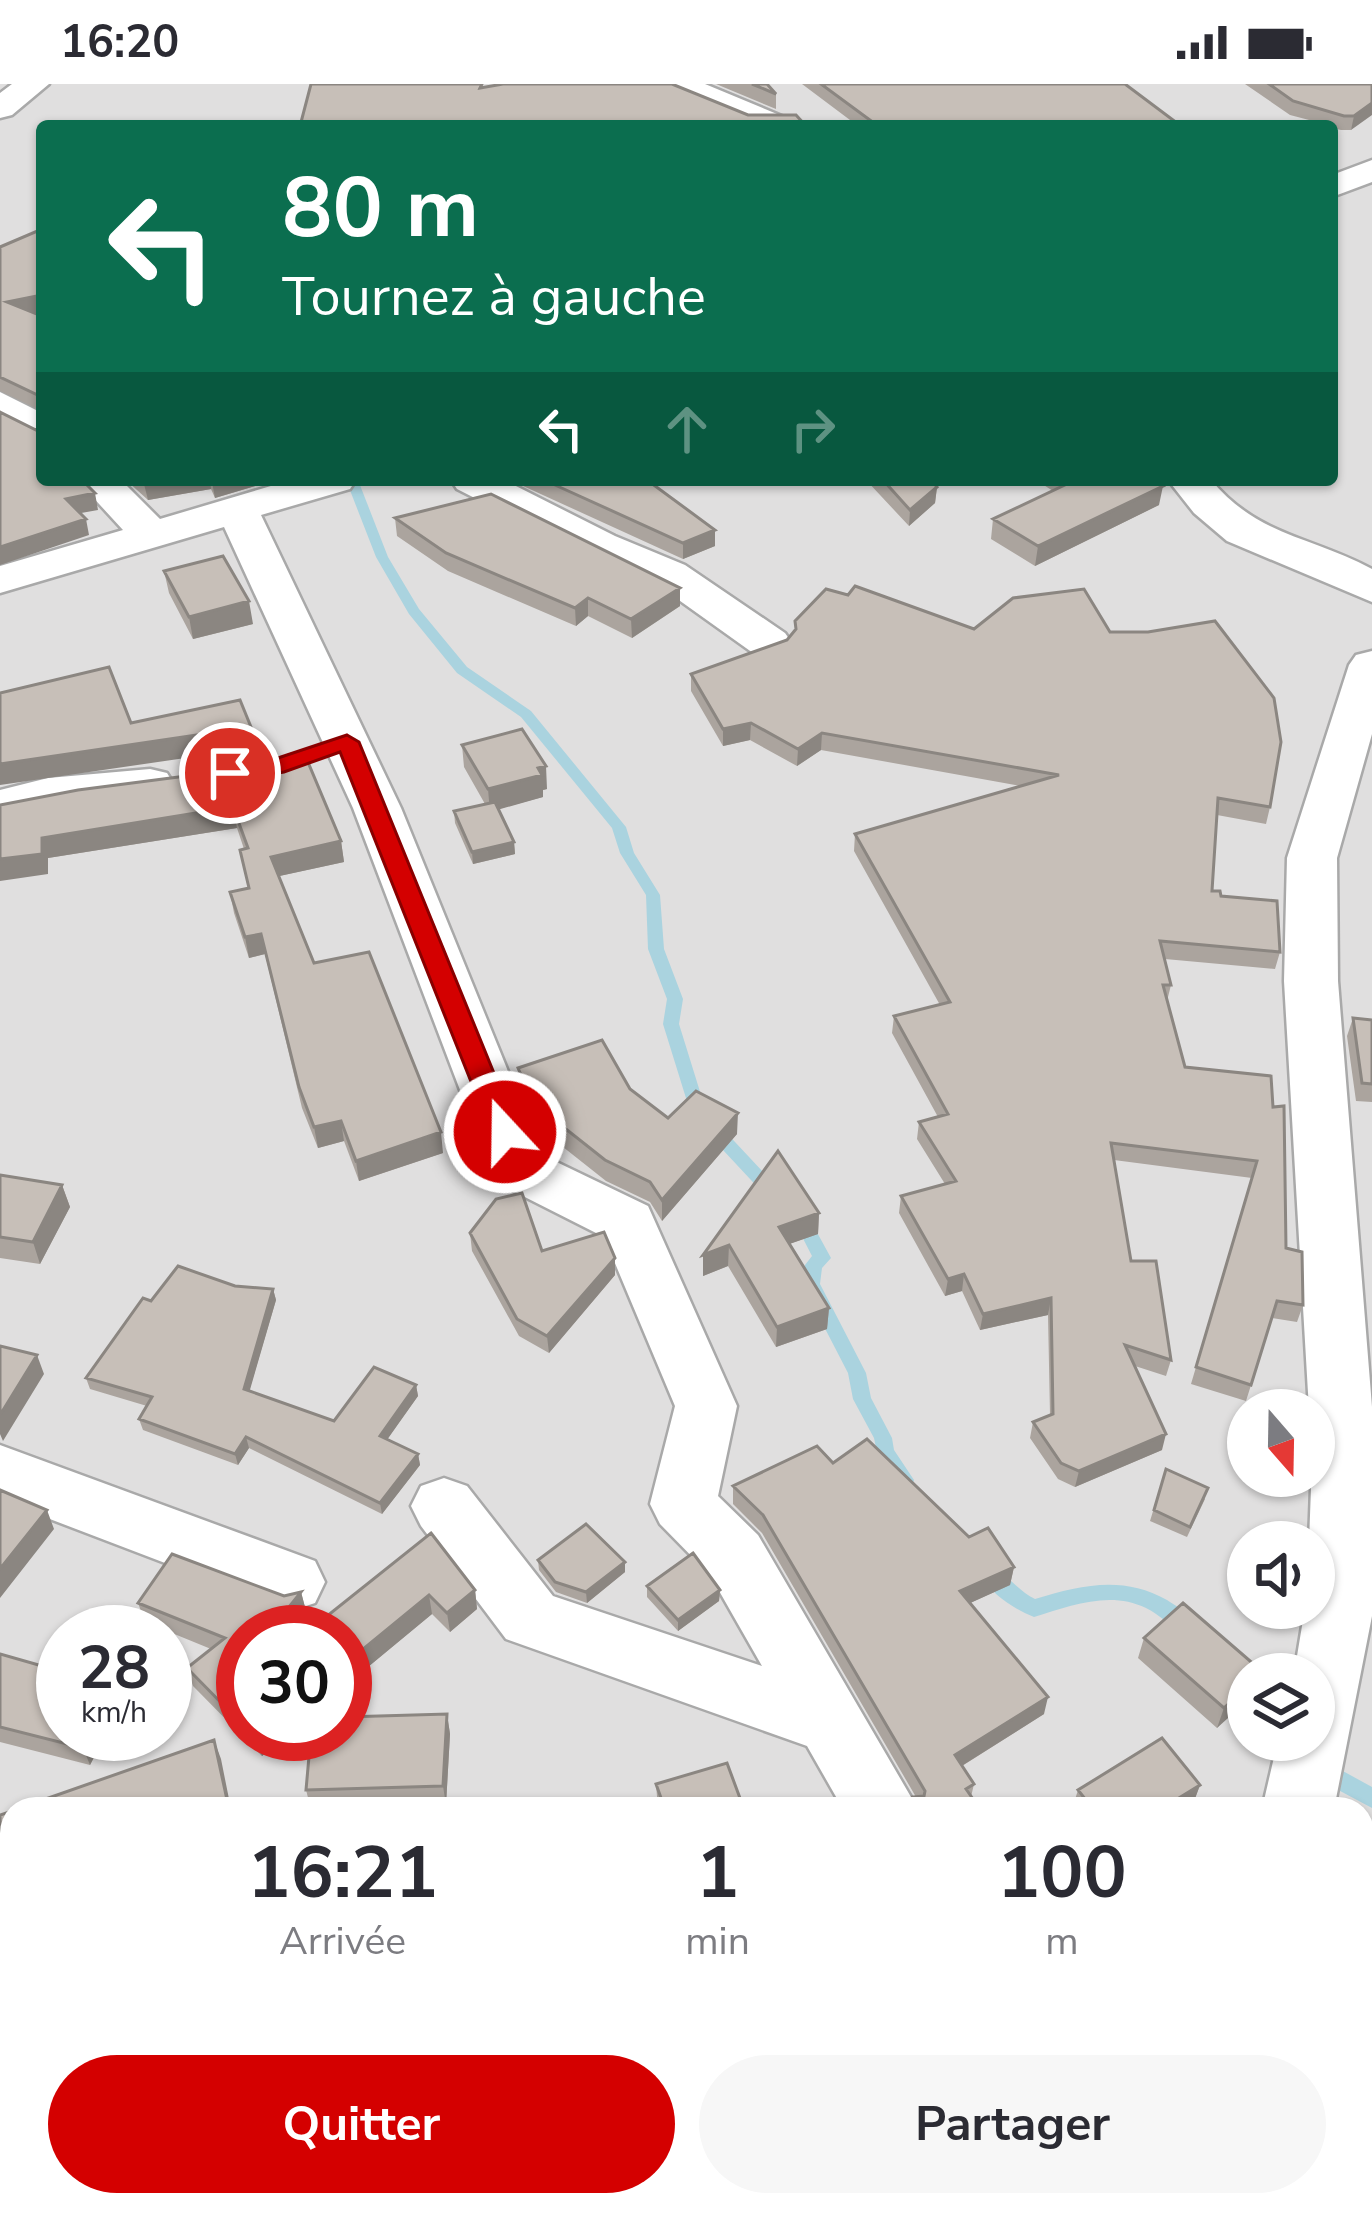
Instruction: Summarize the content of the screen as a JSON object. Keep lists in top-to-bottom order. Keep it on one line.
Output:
{"north":"bottom","page":{"status":"16:20","turn":["80 m","Tournez à gauche"],"speed":"28 km/h","limit":"30","eta":["16:21","Arrivée","1","min","100","m"],"buttons":["Quitter","Partager"]}}
